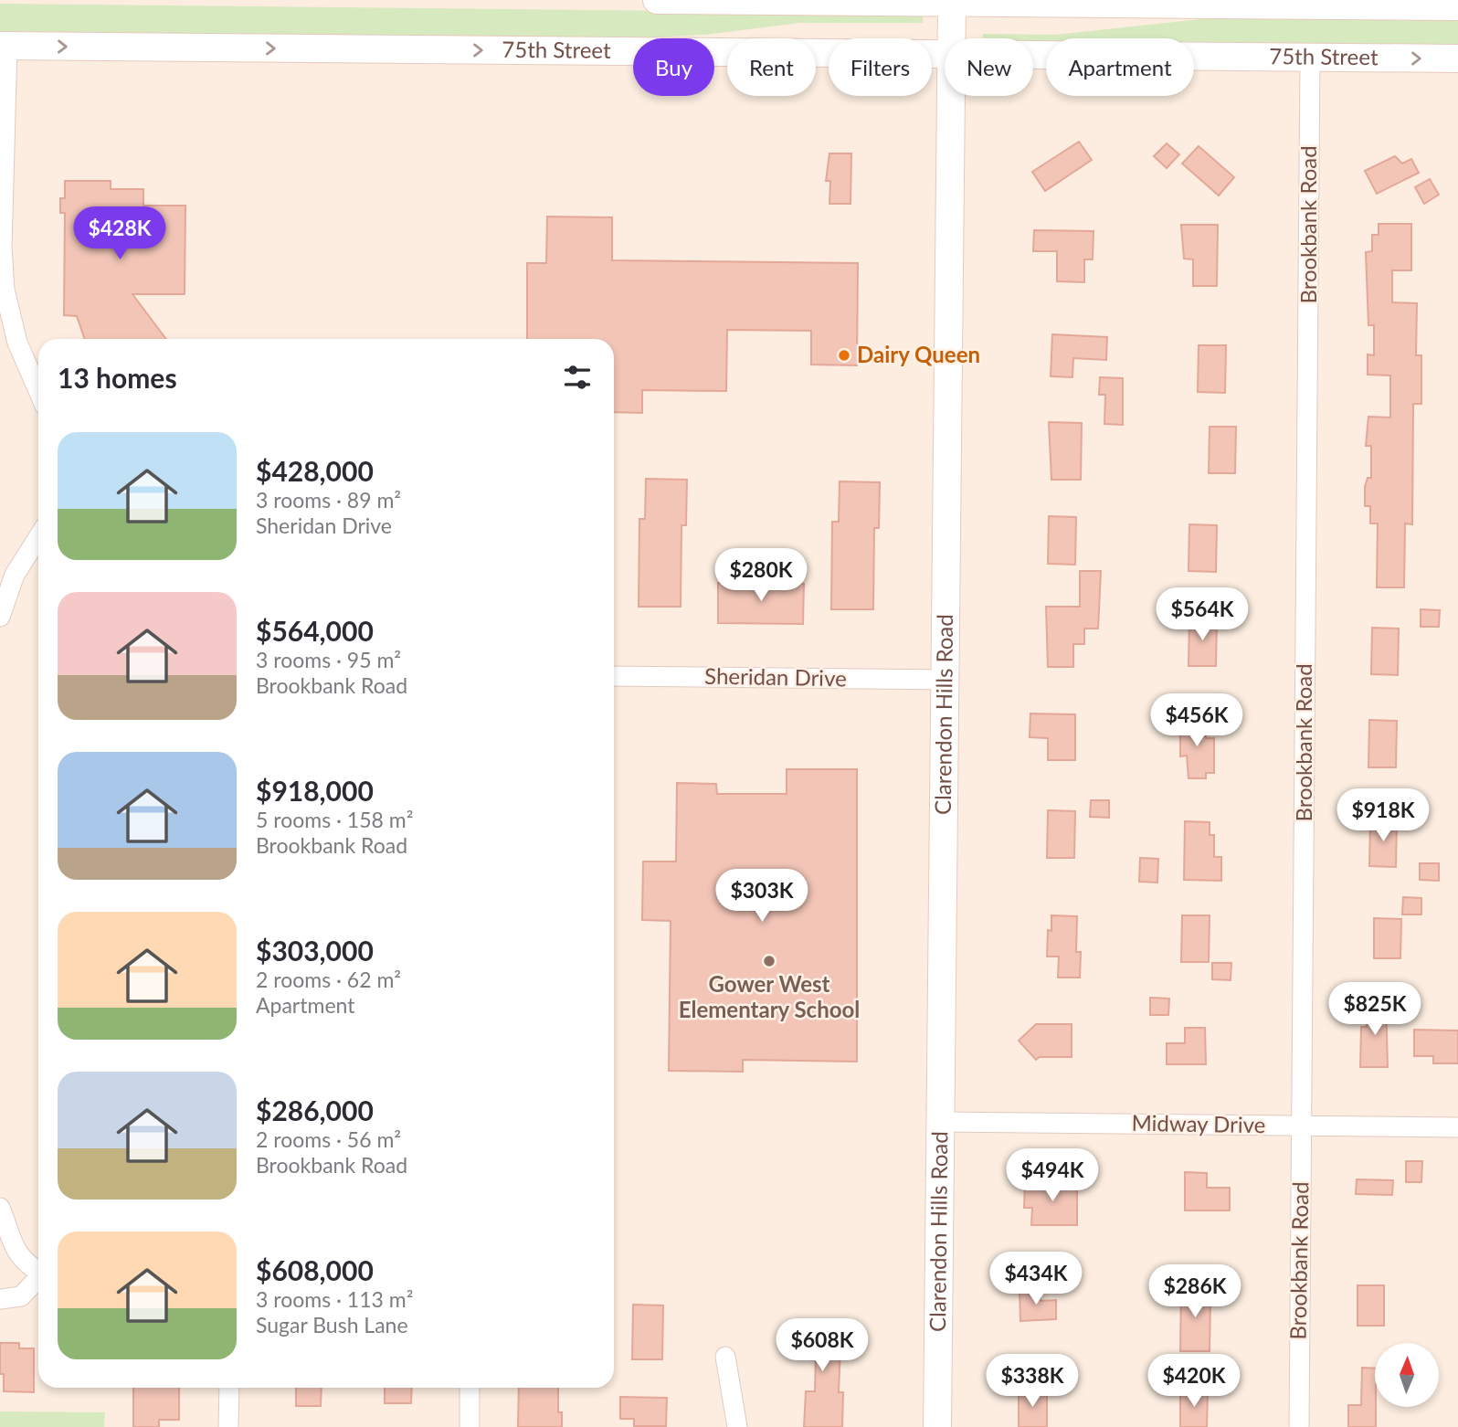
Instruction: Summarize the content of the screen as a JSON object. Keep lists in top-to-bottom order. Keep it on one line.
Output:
{"streets":{"main road":["75th Street","Clarendon Hills Road"],"street":["Brookbank Road","Sheridan Drive","Midway Drive"]},"crossings":[["75th Street","Brookbank Road"],["Brookbank Road","Midway Drive"],["Sheridan Drive","Clarendon Hills Road"],["Clarendon Hills Road","Midway Drive"]],"places":["Dairy Queen","Gower West Elementary School"],"north":"top","page":{"chip":["Buy","Rent","Filters","New","Apartment"],"price":["$428K","$280K","$564K","$456K","$918K","$303K","$825K","$494K","$434K","$286K","$608K","$338K","$420K"],"heading":"13 homes","list":[{"name":"$428,000","note":"3 rooms · 89 m² · Sheridan Drive"},{"name":"$564,000","note":"3 rooms · 95 m² · Brookbank Road"},{"name":"$918,000","note":"5 rooms · 158 m² · Brookbank Road"},{"name":"$303,000","note":"2 rooms · 62 m² · Apartment"},{"name":"$286,000","note":"2 rooms · 56 m² · Brookbank Road"},{"name":"$608,000","note":"3 rooms · 113 m² · Sugar Bush Lane"}]}}
